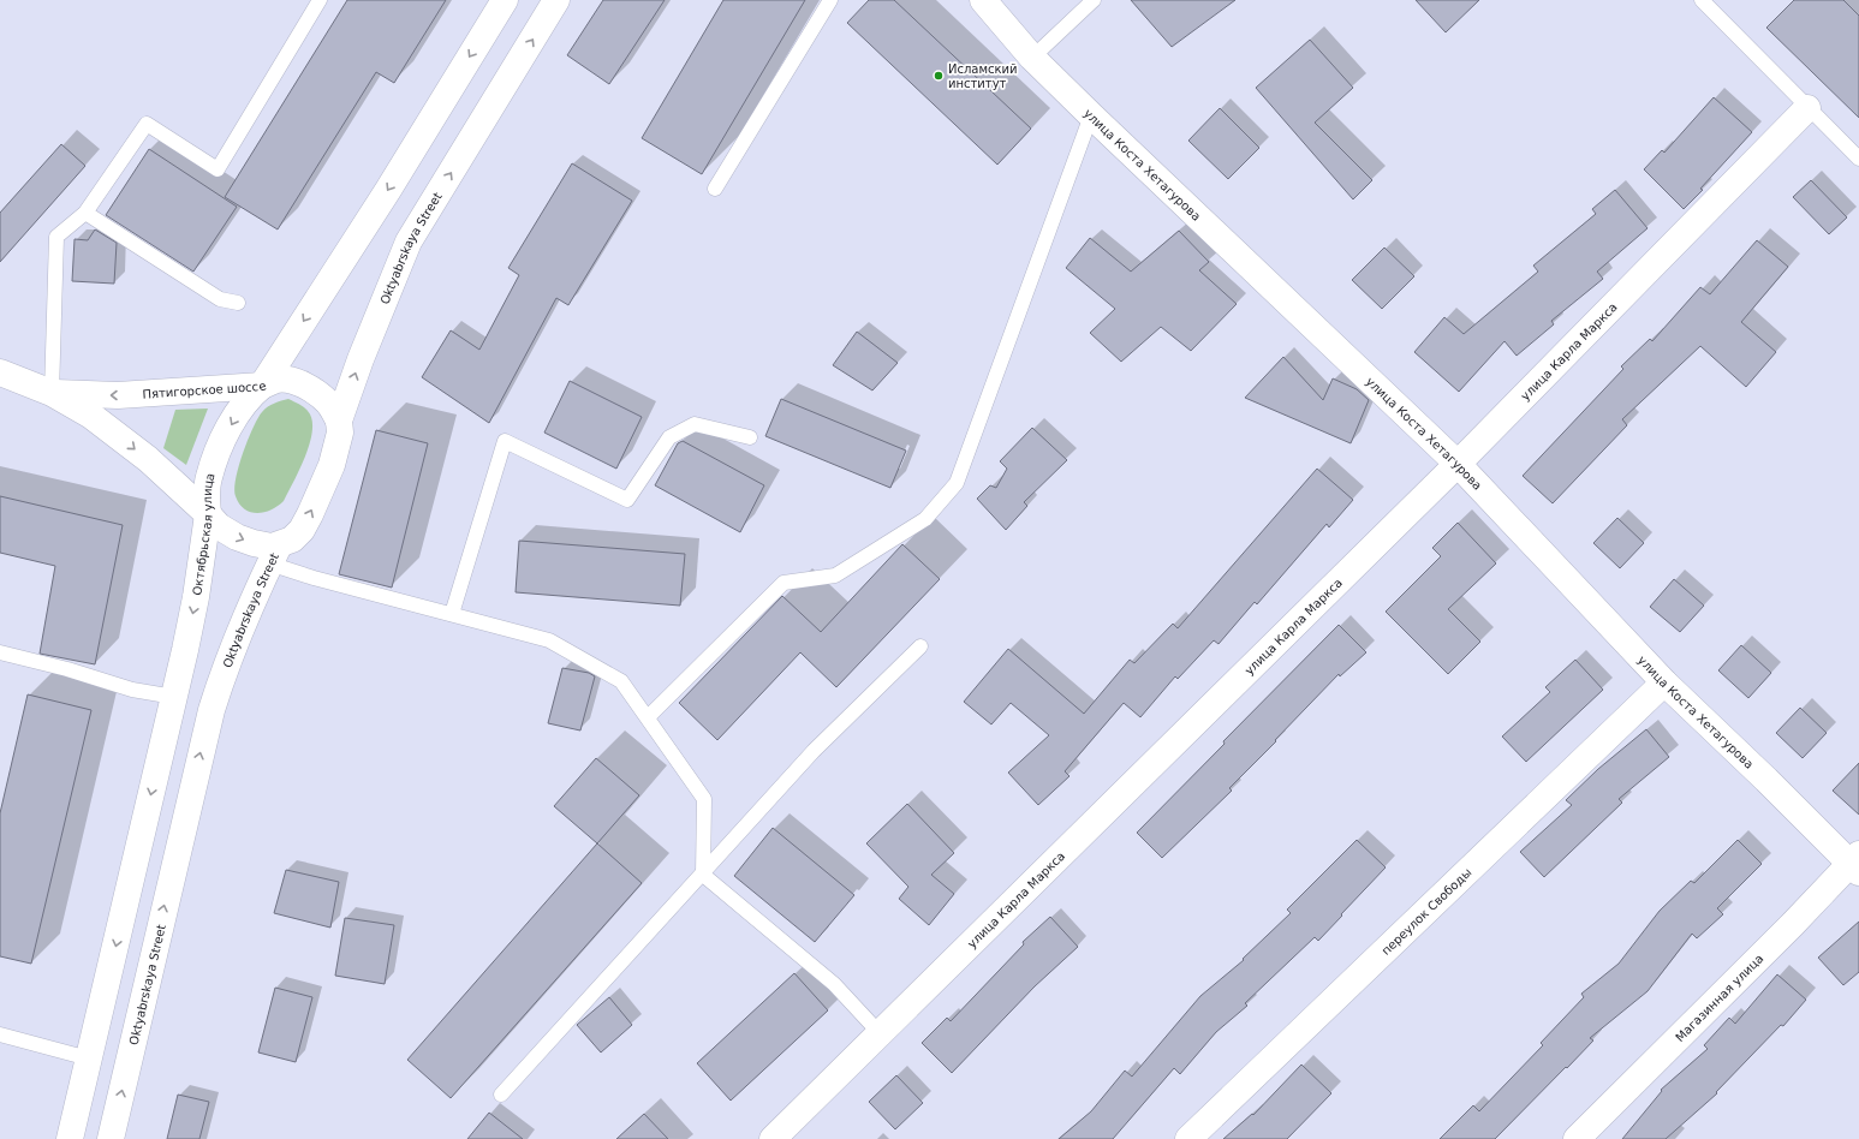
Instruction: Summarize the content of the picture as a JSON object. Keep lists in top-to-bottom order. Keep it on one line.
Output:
{"streets":{"street":["улица Коста Хетагурова","Oktyabrskaya Street","улица Карла Маркса","Пятигорское шоссе","Октябрьская улица","переулок Свободы","Магазинная улица"]},"crossings":[["улица Коста Хетагурова","улица Карла Маркса"],["улица Коста Хетагурова","переулок Свободы"],["улица Коста Хетагурова","Магазинная улица"],["Oktyabrskaya Street","Пятигорское шоссе"],["Oktyabrskaya Street","Октябрьская улица"],["Пятигорское шоссе","Октябрьская улица"]],"one_way":["Октябрьская улица"],"places":["Исламский институт"]}
